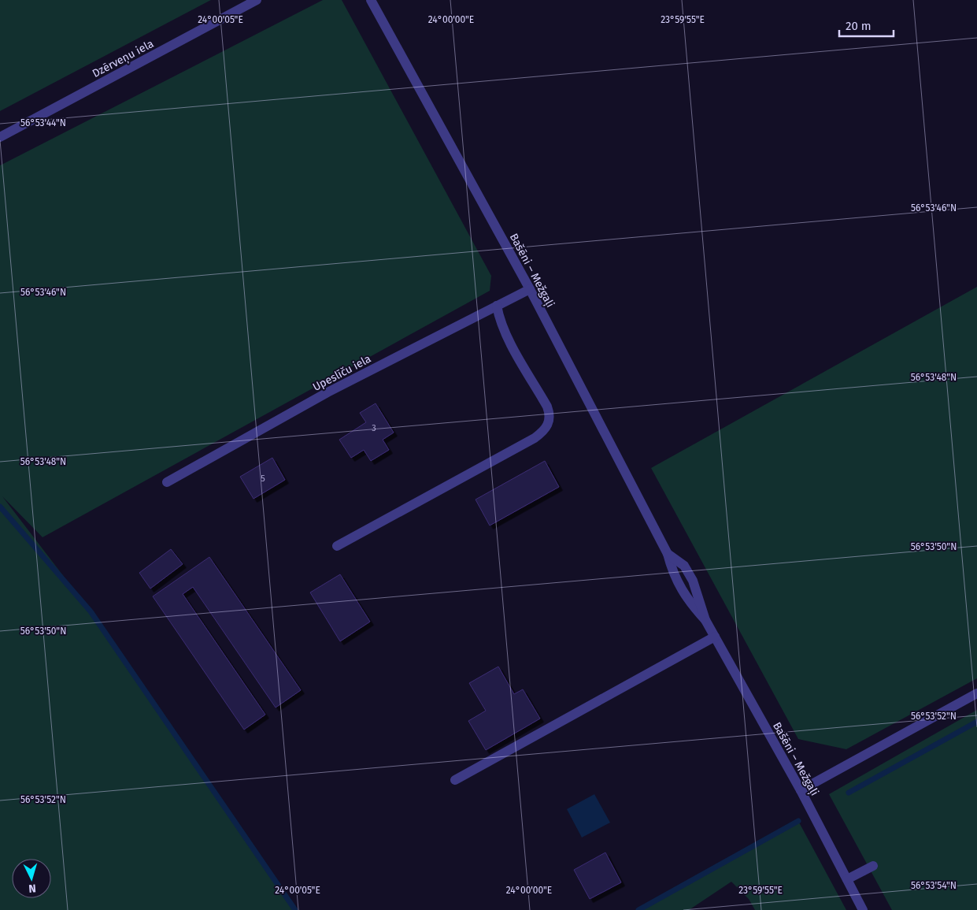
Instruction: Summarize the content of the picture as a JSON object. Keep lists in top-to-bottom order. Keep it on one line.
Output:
{"streets":{"street":["Dzērveņu iela","Bašēni – Mežgaļi","Upeslīču iela"]},"crossings":[["Bašēni – Mežgaļi","Upeslīču iela"]],"house_numbers":["3","5"],"scale_bar":"20 m","north":"bottom","coordinates":["24°00'05\"E","24°00'00\"E","23°59'55\"E","56°53'44\"N","56°53'46\"N","56°53'48\"N","56°53'50\"N","56°53'52\"N","56°53'54\"N"]}
